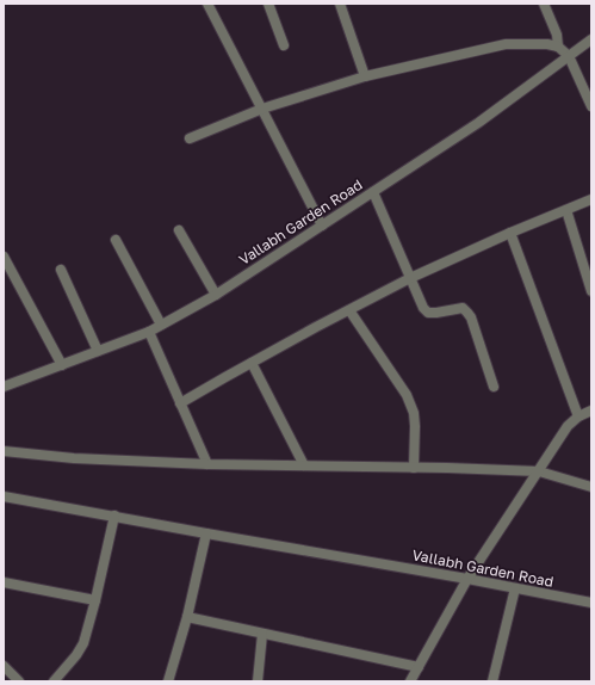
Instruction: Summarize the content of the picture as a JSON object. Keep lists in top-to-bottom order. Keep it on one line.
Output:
{"streets":{"street":["Vallabh Garden Road"]}}
